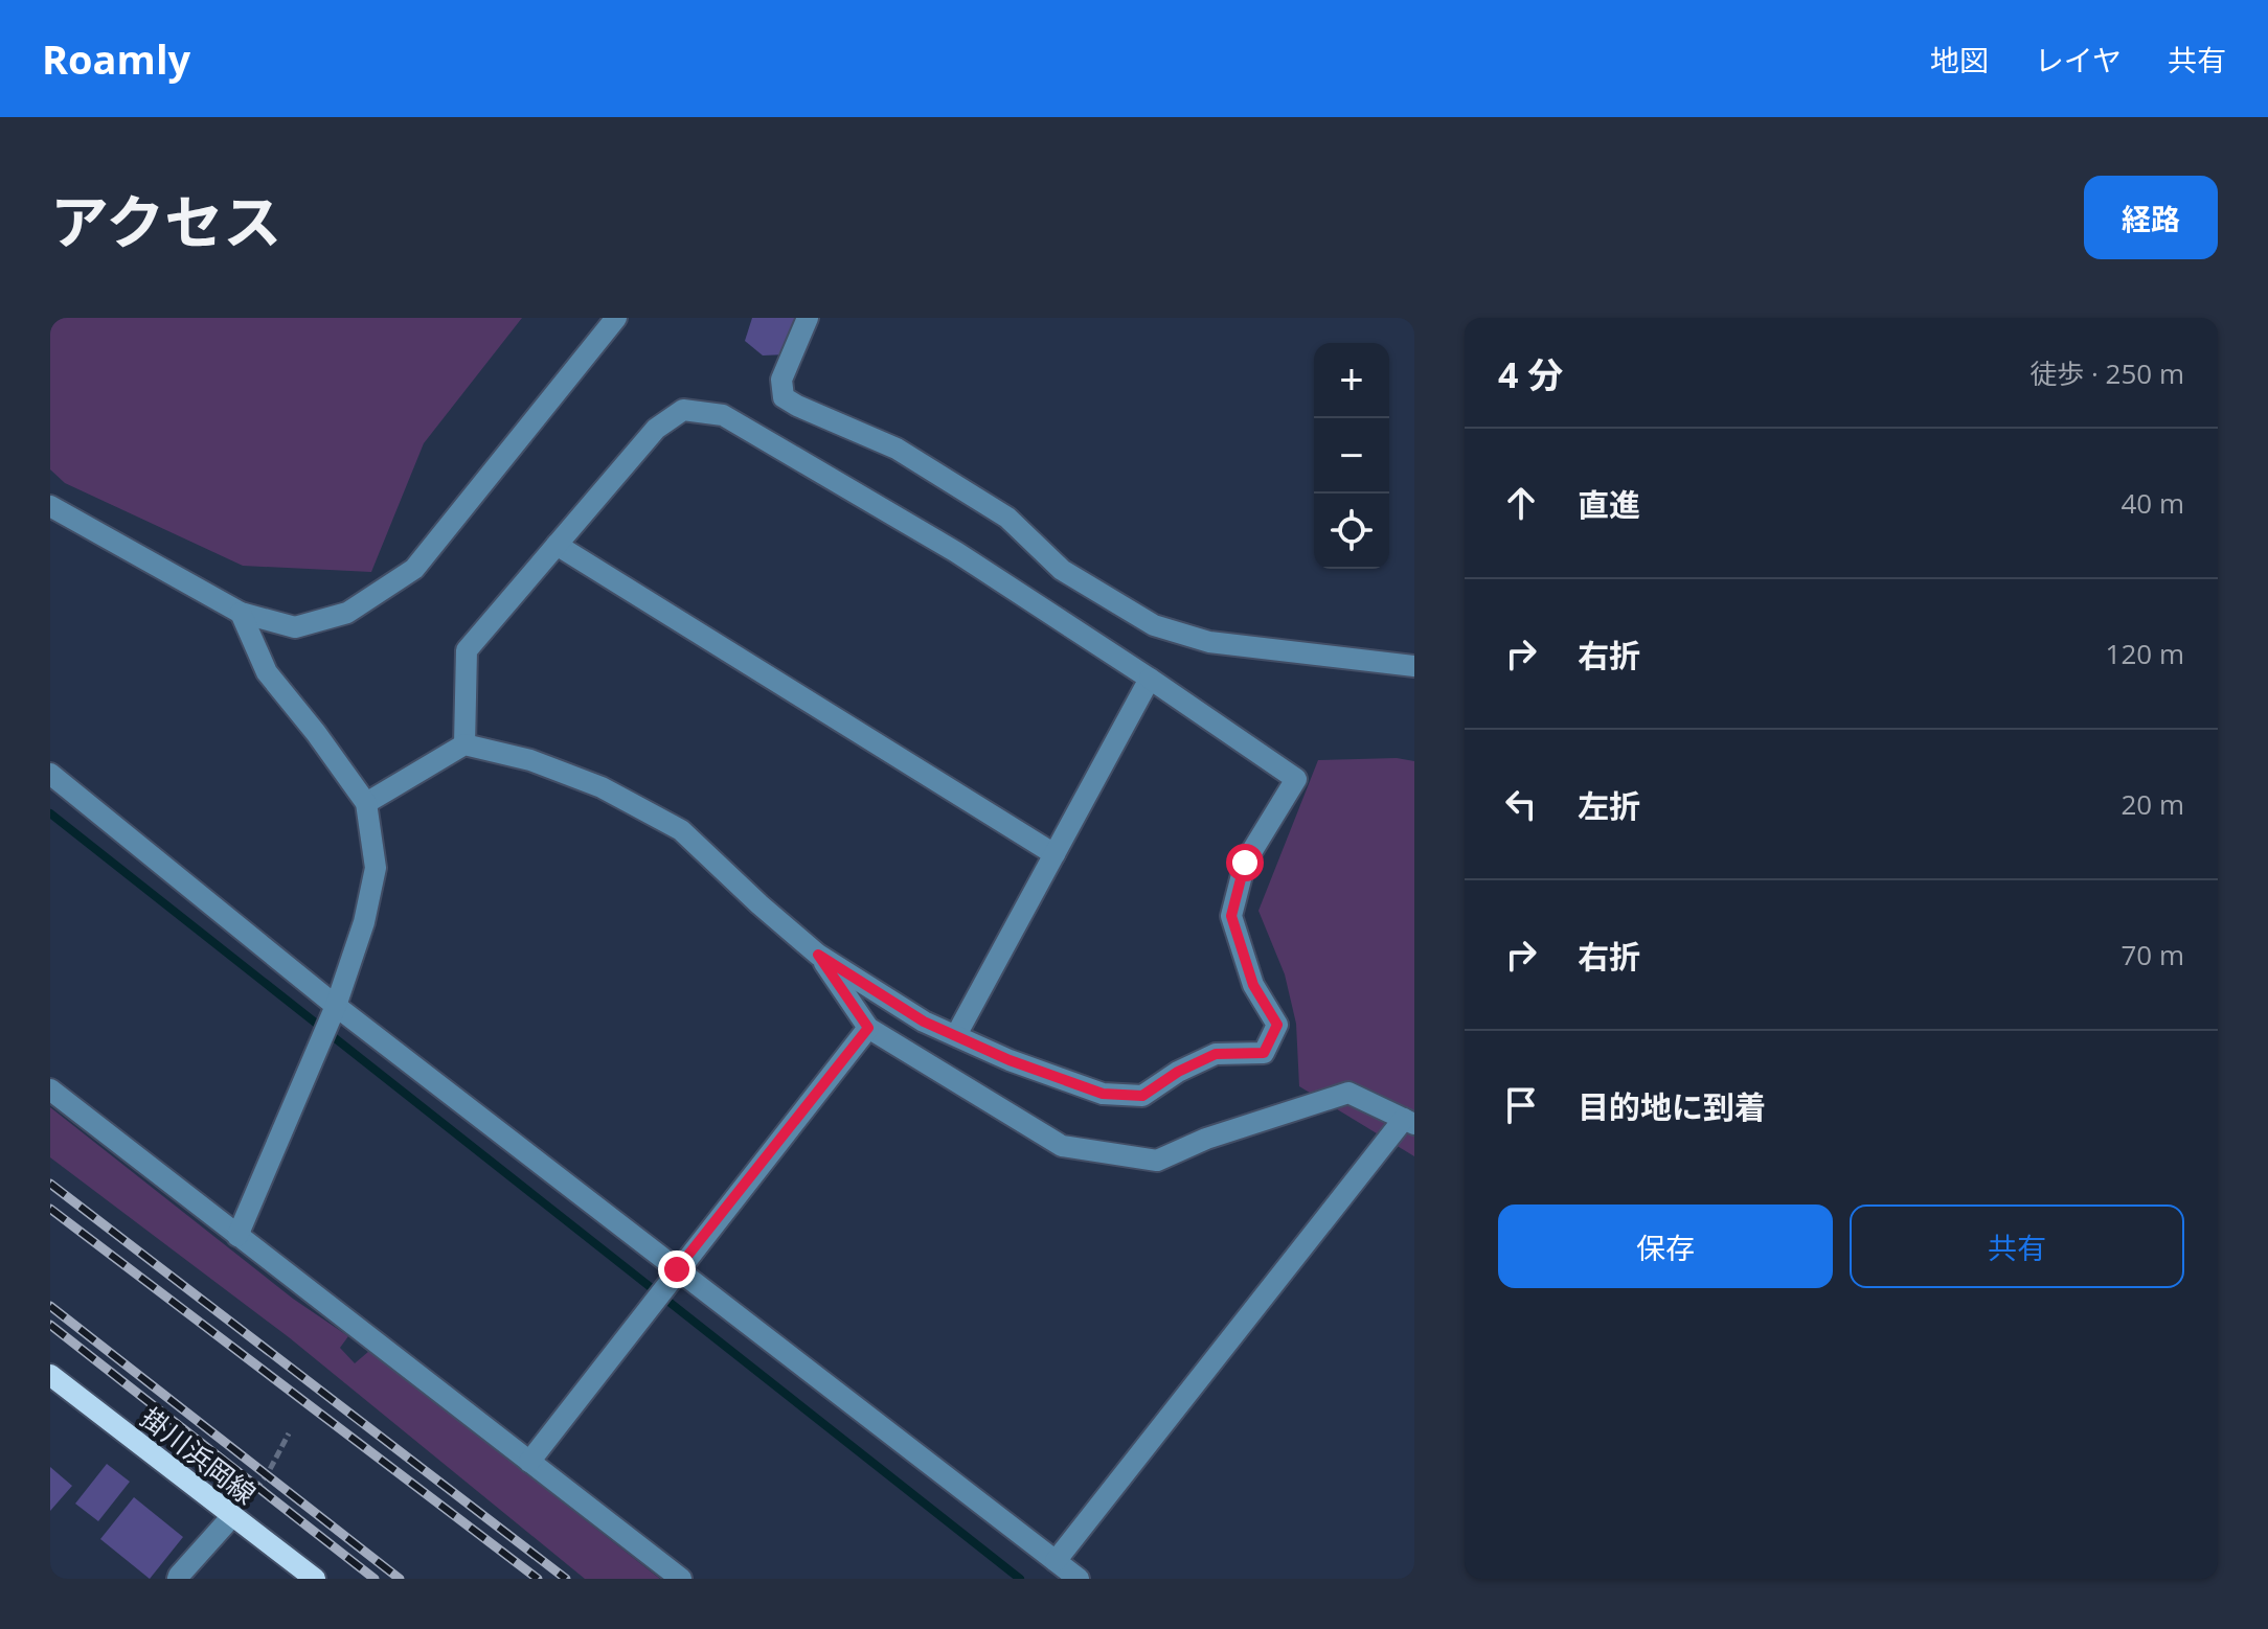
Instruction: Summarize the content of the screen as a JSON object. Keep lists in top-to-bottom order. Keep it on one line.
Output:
{"streets":{"main road":["掛川浜岡線"]},"page":{"header":"Roamly","nav":["地図","レイヤ","共有"],"title":"アクセス","buttons":["経路",["保存","共有"]],"heading":["4 分","徒歩 · 250 m"],"map_buttons":["+","−"],"list":[["直進","40 m"],["右折","120 m"],["左折","20 m"],["右折","70 m"],"目的地に到着"]}}
